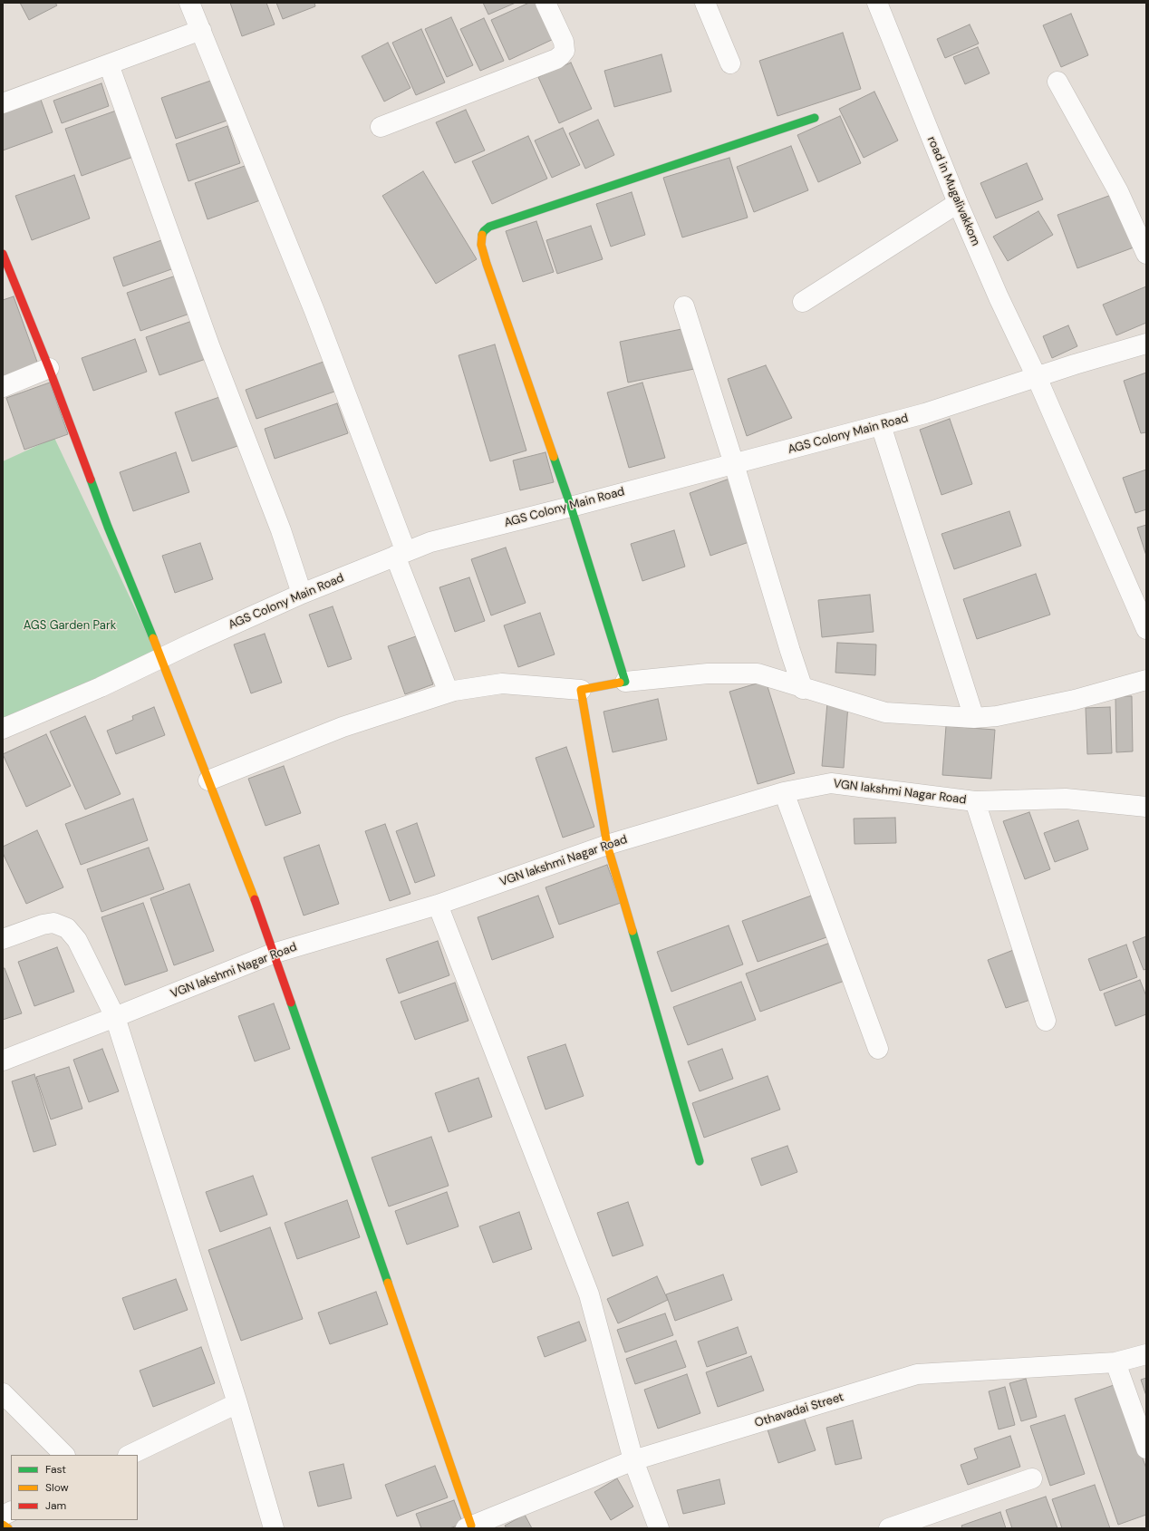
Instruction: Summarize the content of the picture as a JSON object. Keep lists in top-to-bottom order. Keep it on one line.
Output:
{"streets":{"street":["road in Mugalivakkom","AGS Colony Main Road","VGN lakshmi Nagar Road","Othavadai Street"]},"crossings":[["road in Mugalivakkom","AGS Colony Main Road"]],"parks":["AGS Garden Park"],"legend":["Fast","Slow","Jam"]}
